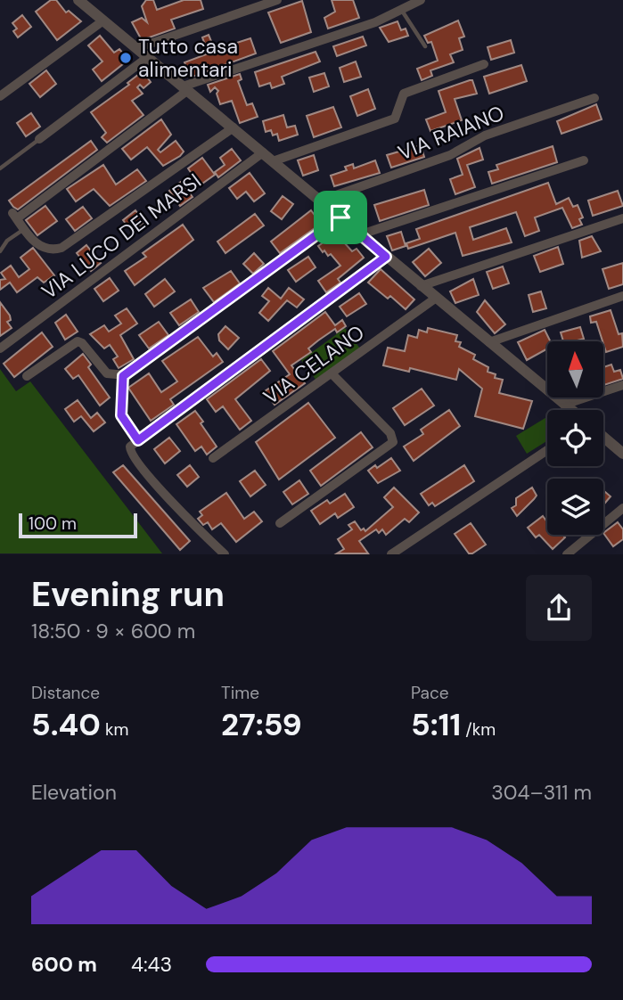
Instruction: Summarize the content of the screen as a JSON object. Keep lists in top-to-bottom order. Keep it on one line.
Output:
{"streets":{"street":["VIA RAIANO","VIA LUCO DEI MARSI","VIA CELANO"]},"places":["Tutto casa alimentari"],"scale_bar":"100 m","north":"top","page":{"scale":"100 m","heading":["Evening run","18:50 · 9 × 600 m"],"stats":[["Distance","5.40 km"],["Time","27:59"],["Pace","5:11 /km"]],"chart":["Elevation","304–311 m"],"list":[{"name":"600 m","note":"4:43"}]}}
